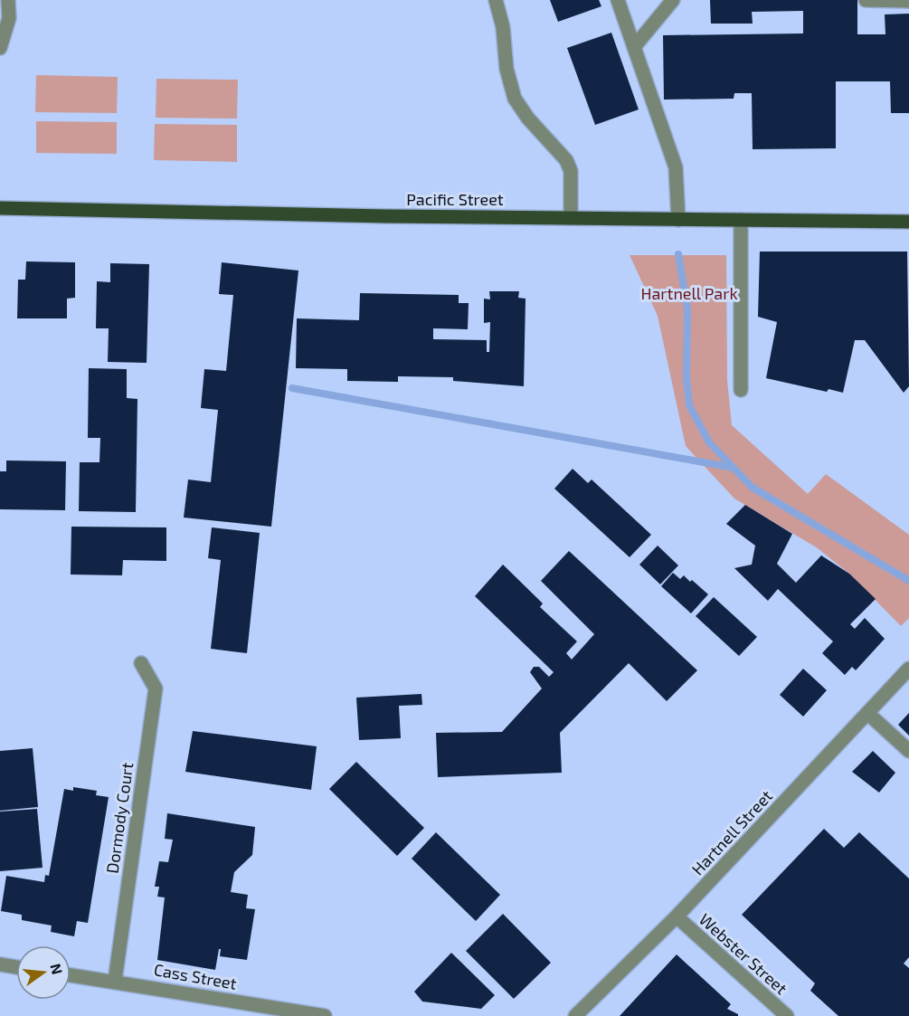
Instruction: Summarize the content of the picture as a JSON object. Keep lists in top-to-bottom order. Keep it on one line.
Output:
{"streets":{"main road":["Pacific Street"],"street":["Dormody Court","Hartnell Street","Webster Street","Cass Street"]},"crossings":[["Dormody Court","Cass Street"],["Hartnell Street","Webster Street"]],"parks":["Hartnell Park"],"north":"right"}
